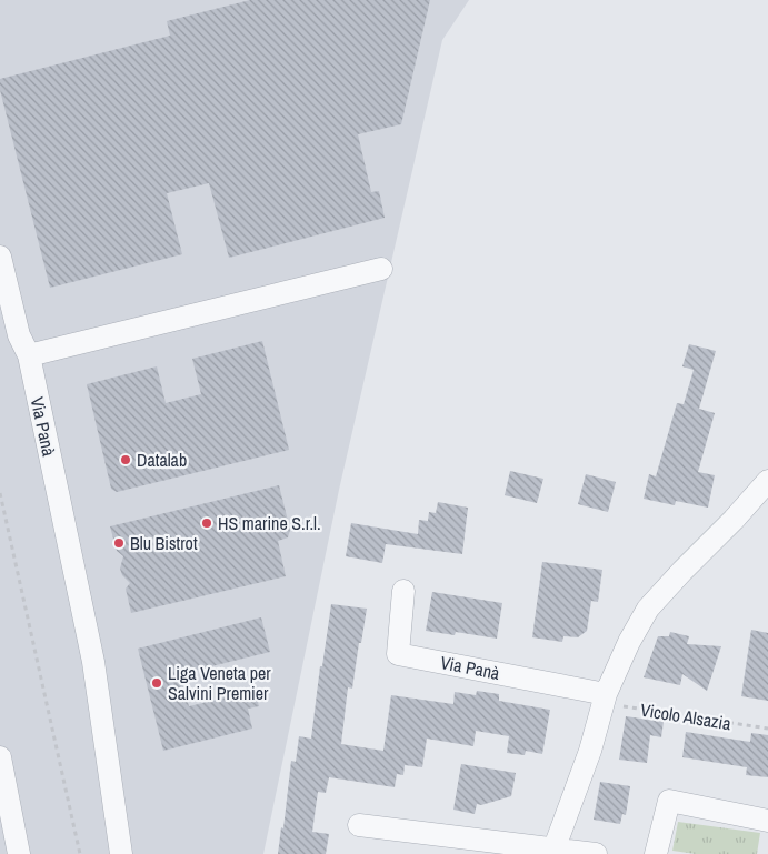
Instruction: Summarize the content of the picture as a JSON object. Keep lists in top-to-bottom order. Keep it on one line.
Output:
{"streets":{"street":["Via Panà"],"path":["Vicolo Alsazia"]},"crossings":[["Via Panà","Vicolo Alsazia"]],"places":["Datalab","HS marine S.r.l.","Blu Bistrot","Liga Veneta per Salvini Premier"]}
